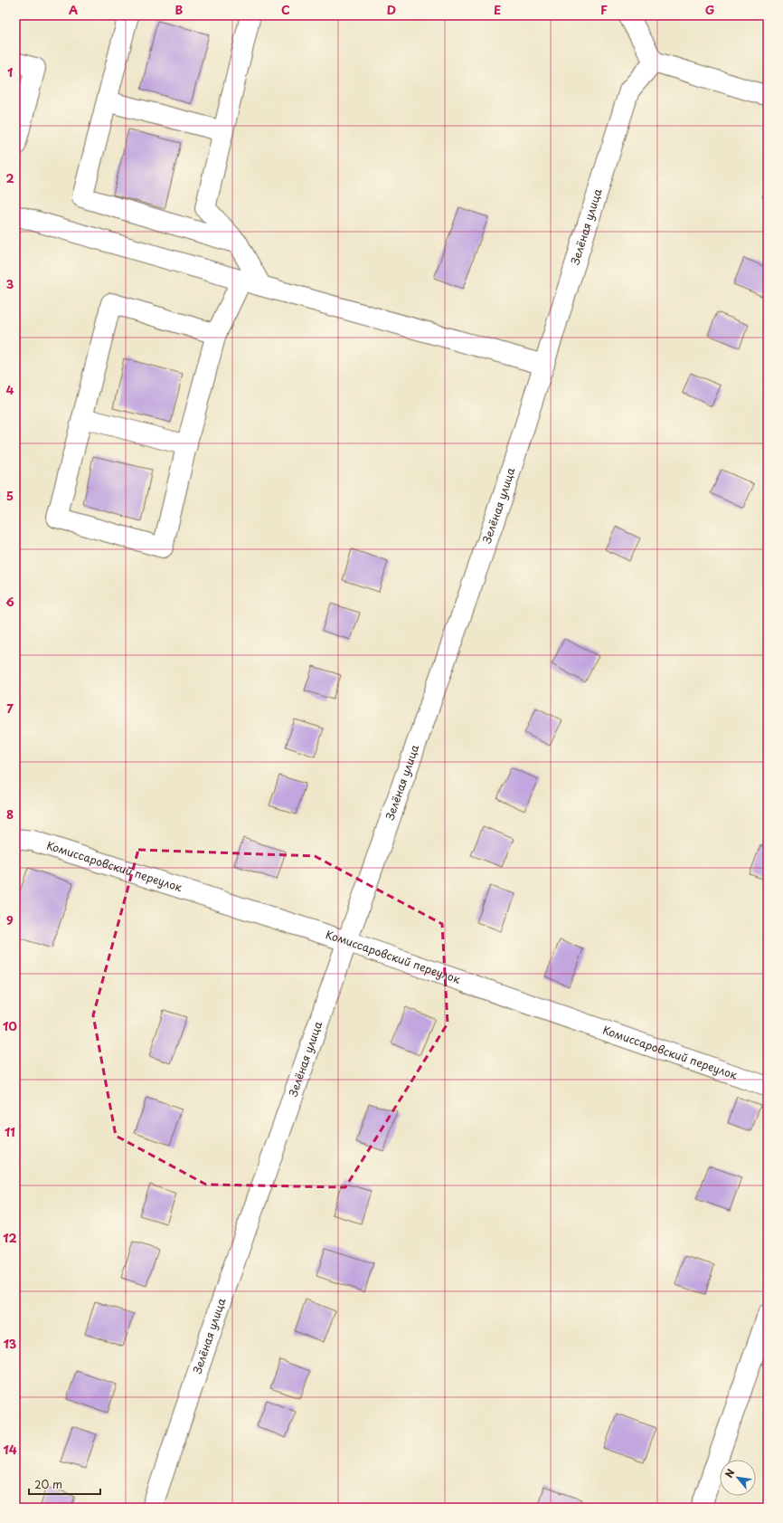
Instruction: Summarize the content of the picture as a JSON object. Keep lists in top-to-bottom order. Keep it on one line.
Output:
{"streets":{"street":["Зелёная улица","Комиссаровский переулок"]},"crossings":[["Зелёная улица","Комиссаровский переулок"]],"scale_bar":"20 m","north":"top left","grid":{"columns":["A","B","C","D","E","F","G"],"rows":["1","2","3","4","5","6","7","8","9","10","11","12","13","14"]}}
